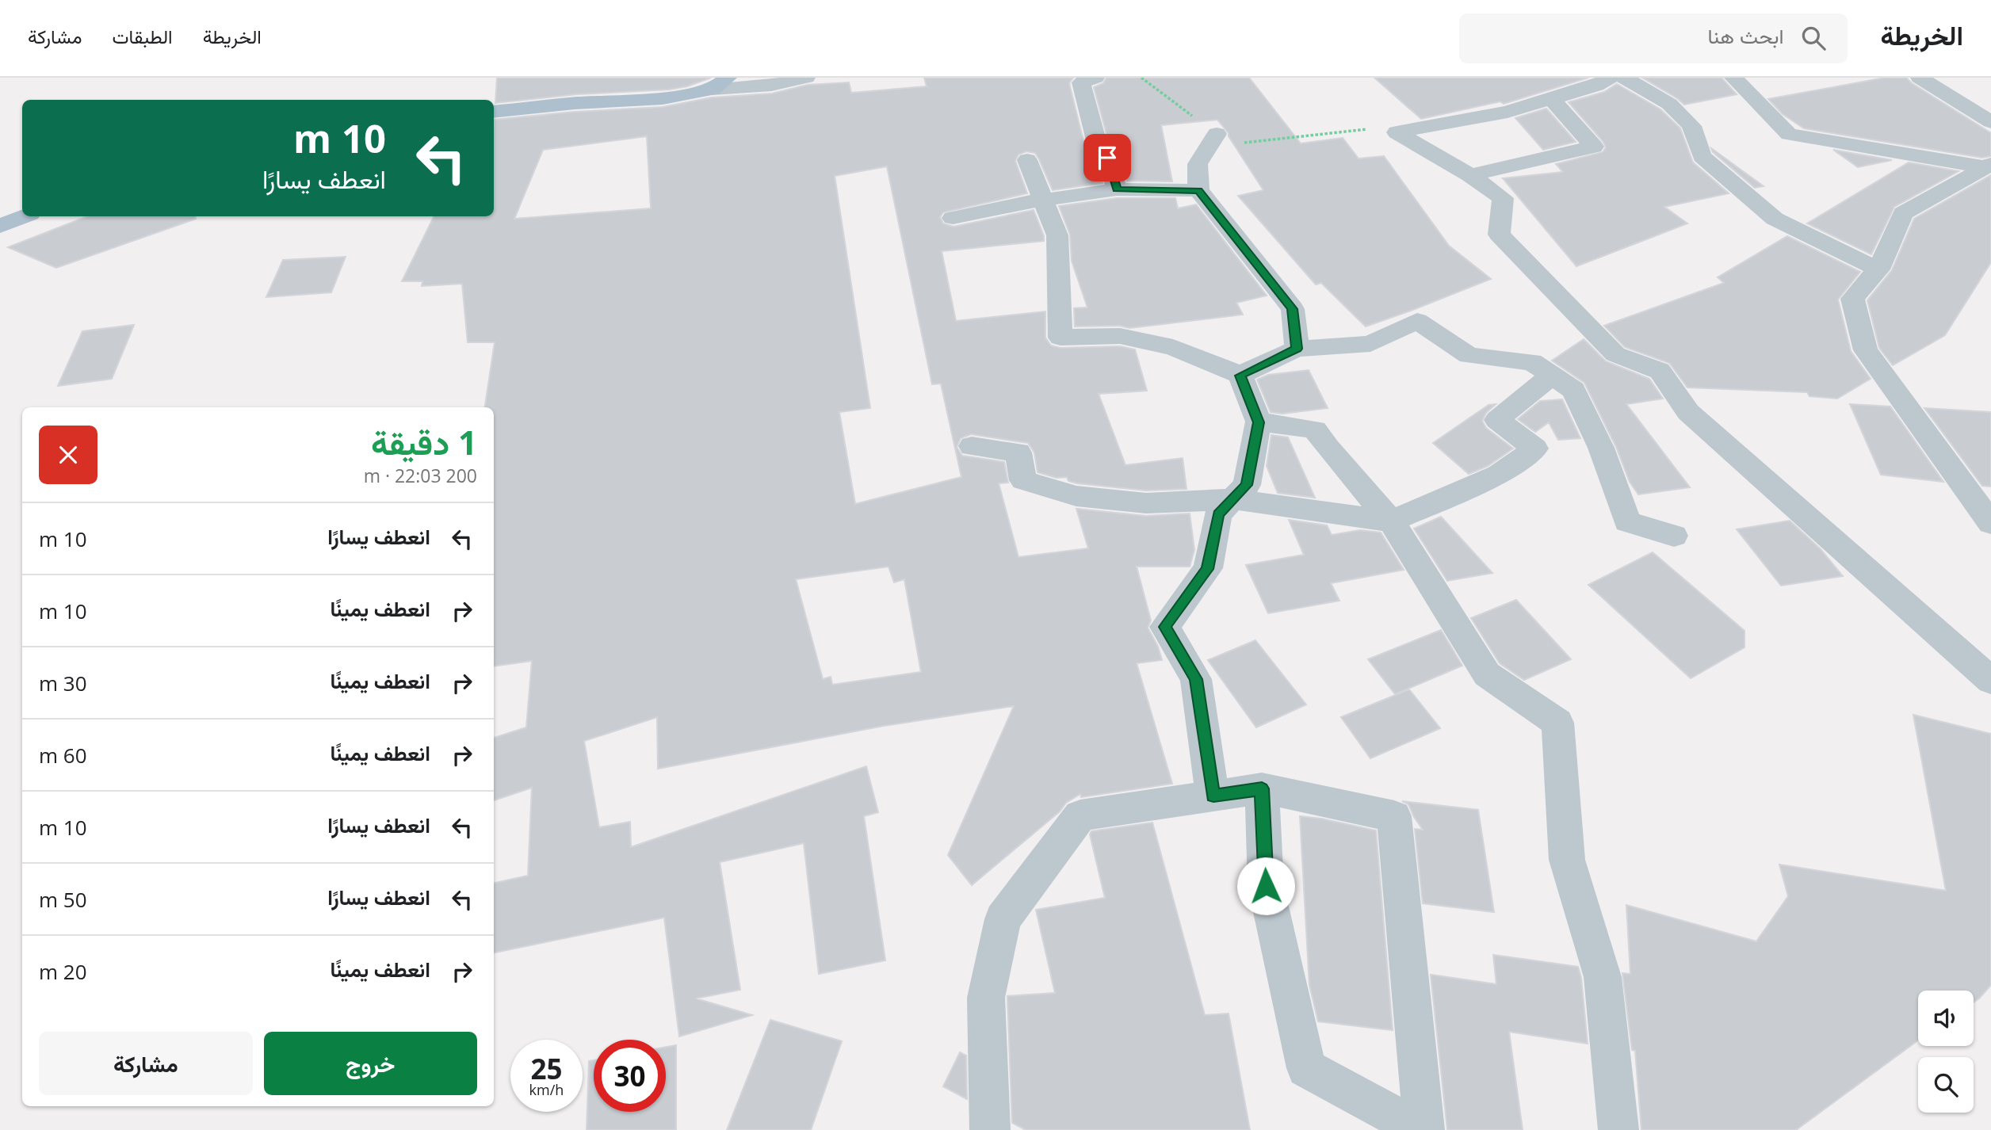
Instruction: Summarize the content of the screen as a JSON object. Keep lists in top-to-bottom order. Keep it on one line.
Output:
{"page":{"header":"الخريطة","search":"ابحث هنا","nav":["الخريطة","الطبقات","مشاركة"],"turn":["10 m","انعطف يسارًا"],"heading":["1 دقيقة","200 m · 22:03"],"list":[{"name":"انعطف يسارًا","value":"10 m"},{"name":"انعطف يمينًا","value":"10 m"},{"name":"انعطف يمينًا","value":"30 m"},{"name":"انعطف يمينًا","value":"60 m"},{"name":"انعطف يسارًا","value":"10 m"},{"name":"انعطف يسارًا","value":"50 m"},{"name":"انعطف يمينًا","value":"20 m"}],"buttons":["خروج","مشاركة"],"speed":"25 km/h","limit":"30"}}
